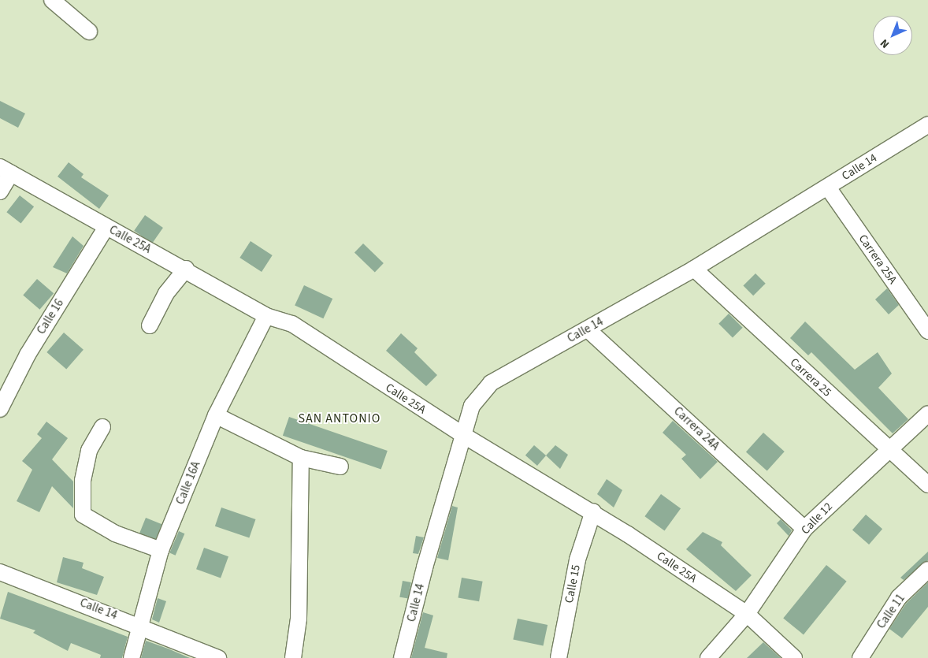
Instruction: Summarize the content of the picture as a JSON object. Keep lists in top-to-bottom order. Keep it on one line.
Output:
{"streets":{"street":["Calle 14","Calle 25A","Carrera 25A","Calle 16","Carrera 25","Carrera 24A","Calle 16A","Calle 12","Calle 15","Calle 11"]},"crossings":[["Calle 14","Calle 25A"],["Calle 14","Carrera 25A"],["Calle 14","Carrera 25"],["Calle 14","Carrera 24A"],["Calle 14","Calle 16A"],["Calle 25A","Calle 16"],["Calle 25A","Calle 16A"],["Calle 25A","Calle 12"],["Calle 25A","Calle 15"],["Carrera 25","Calle 12"],["Carrera 24A","Calle 12"]],"districts":["SAN ANTONIO"],"north":"bottom left"}
